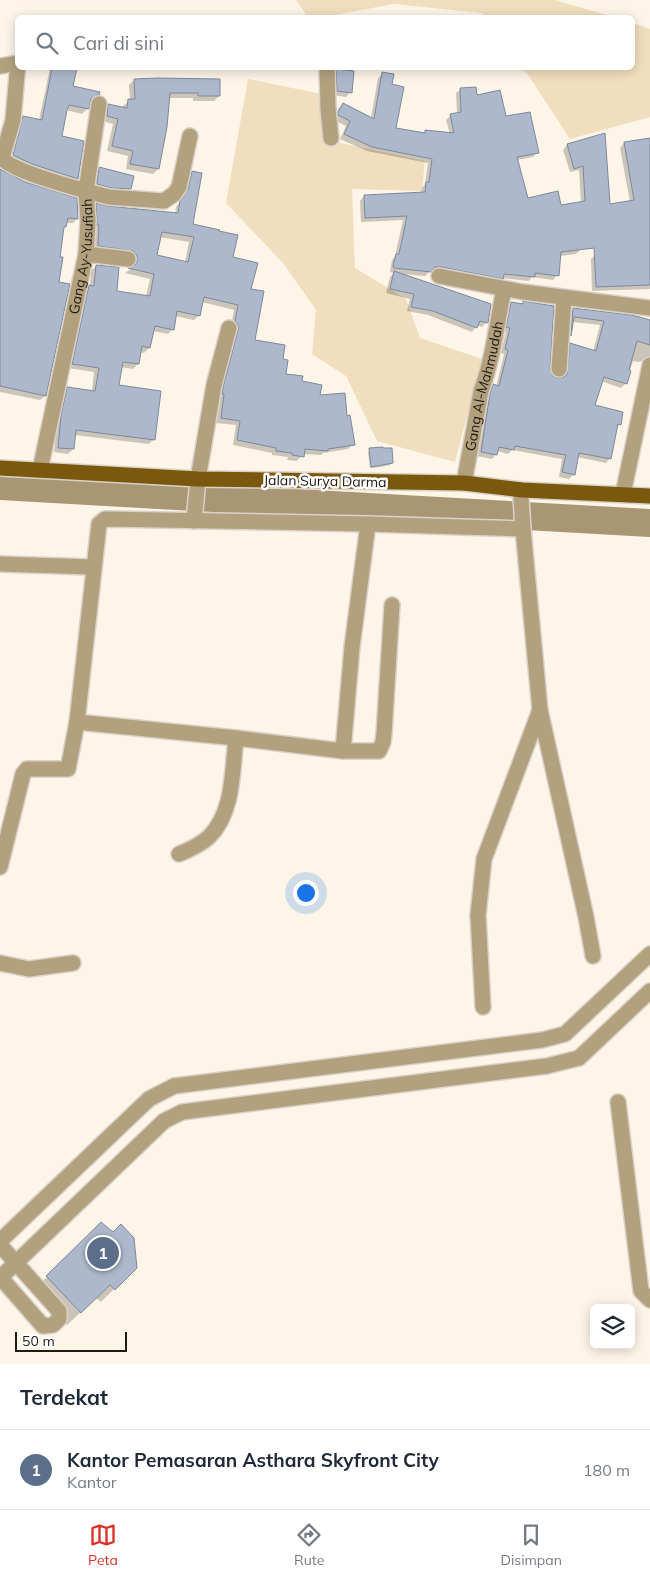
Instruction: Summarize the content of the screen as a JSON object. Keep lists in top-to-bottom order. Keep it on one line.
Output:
{"streets":{"main road":["Jalan Surya Darma"],"street":["Gang Ay-Yusufiah","Gang Al-Mahmudah"]},"crossings":[["Gang Ay-Yusufiah","Jalan Surya Darma"],["Gang Al-Mahmudah","Jalan Surya Darma"]],"scale_bar":"50 m","page":{"search":"Cari di sini","pins":"1","scale":"50 m","heading":"Terdekat","list":[{"mark":"1","name":"Kantor Pemasaran Asthara Skyfront City","note":"Kantor","value":"180 m"}],"nav":["Peta","Rute","Disimpan"]}}
